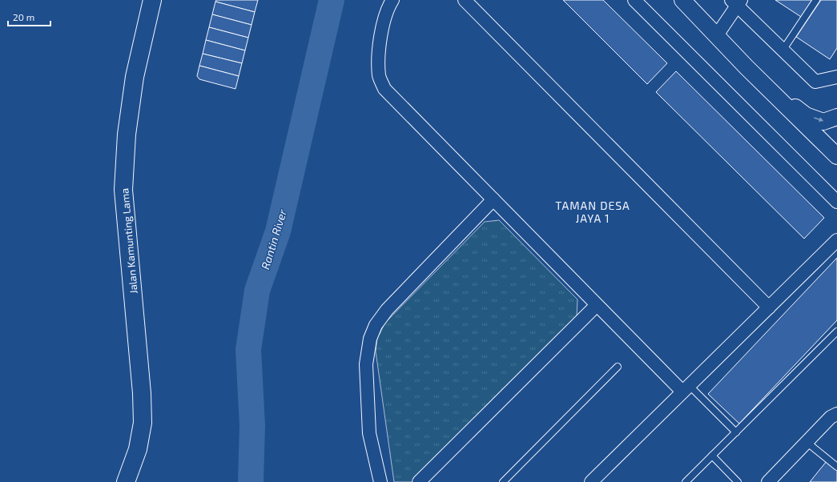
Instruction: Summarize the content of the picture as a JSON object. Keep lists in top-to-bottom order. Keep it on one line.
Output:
{"streets":{"main road":["Jalan Kamunting Lama"]},"districts":["TAMAN DESA JAYA 1"],"water":["Rantin River"],"scale_bar":"20 m"}
